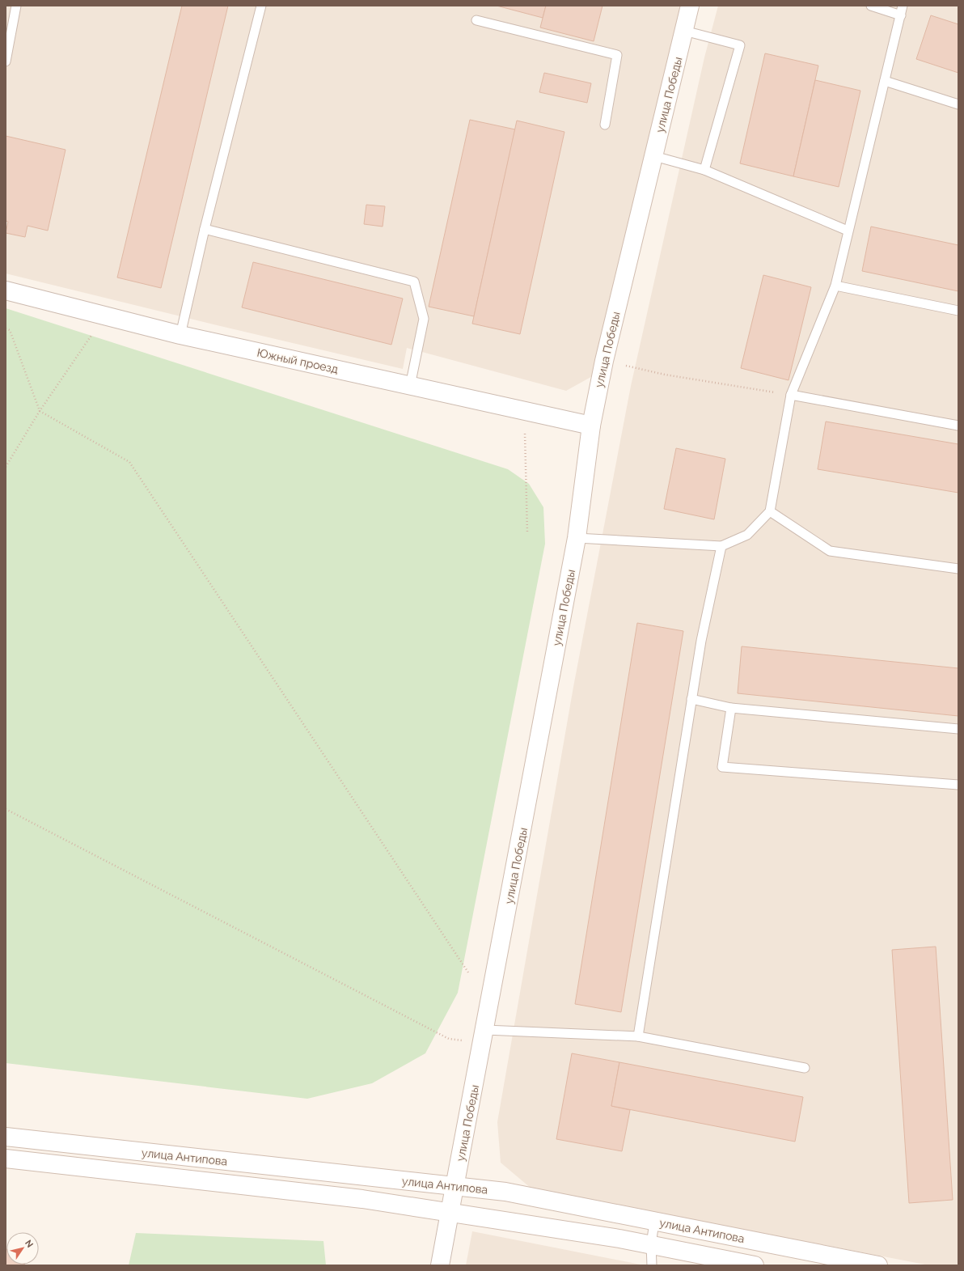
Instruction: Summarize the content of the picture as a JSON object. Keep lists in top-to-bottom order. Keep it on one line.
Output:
{"streets":{"street":["улица Победы","Южный проезд","улица Антипова"]},"crossings":[["улица Победы","Южный проезд"],["улица Победы","улица Антипова"]],"north":"top right"}
